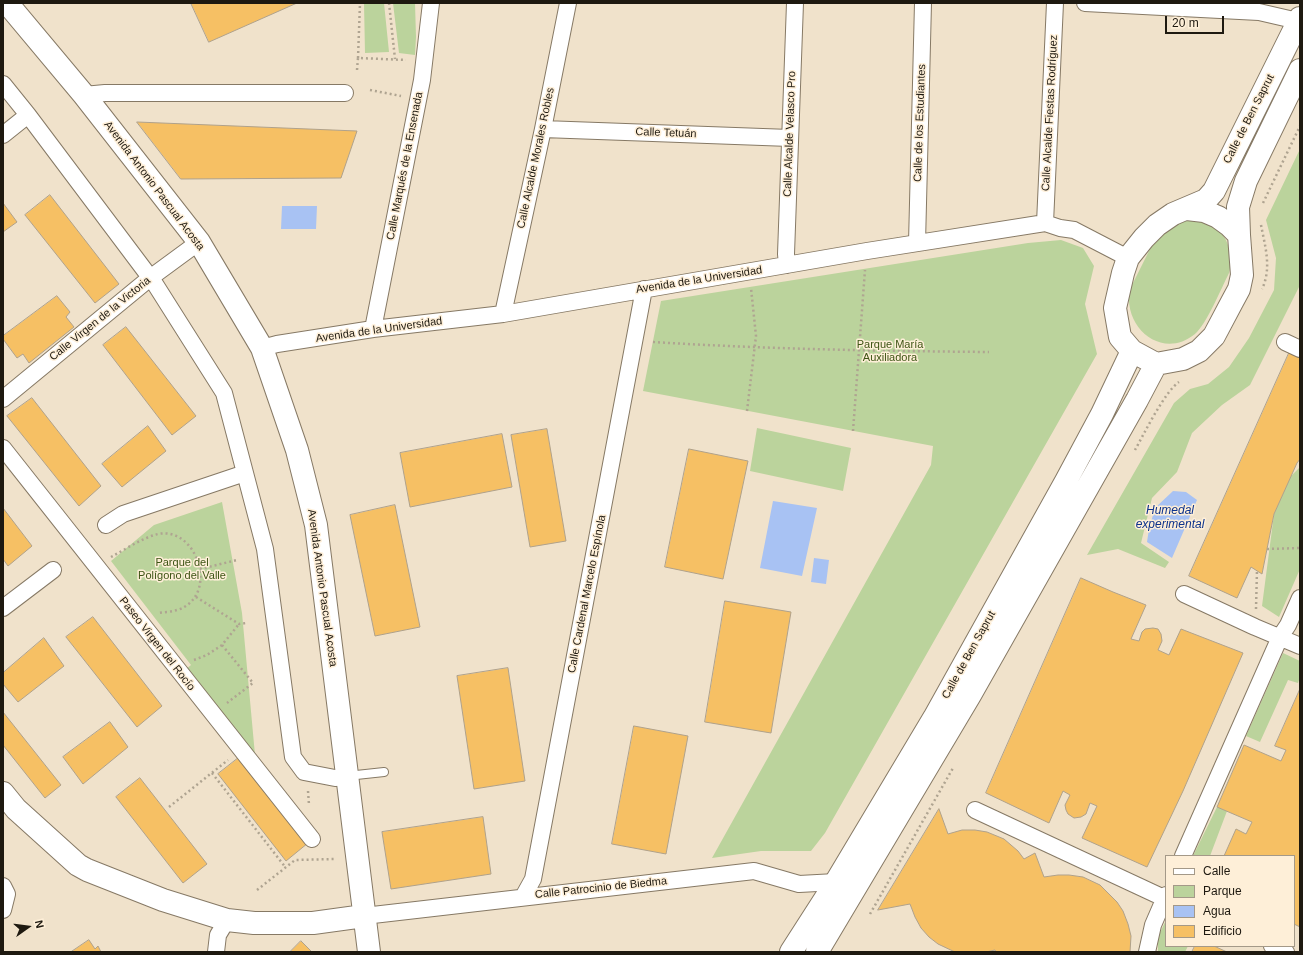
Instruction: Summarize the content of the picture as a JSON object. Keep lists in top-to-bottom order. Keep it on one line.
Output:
{"streets":{"street":["Calle Alcalde Fiestas Rodríguez","Calle de Ben Saprut","Calle de los Estudiantes","Calle Tetuán","Calle Alcalde Velasco Pro","Calle Alcalde Morales Robles","Calle Marqués de la Ensenada","Avenida Antonio Pascual Acosta","Avenida de la Universidad","Calle Virgen de la Victoria","Calle Cardenal Marcelo Espínola","Paseo Virgen del Rocío","Calle Patrocinio de Biedma"]},"crossings":[["Calle Alcalde Fiestas Rodríguez","Avenida de la Universidad"],["Calle de Ben Saprut","Avenida de la Universidad"],["Calle de Ben Saprut","Calle Patrocinio de Biedma"],["Calle de los Estudiantes","Avenida de la Universidad"],["Calle Tetuán","Calle Alcalde Velasco Pro"],["Calle Tetuán","Calle Alcalde Morales Robles"],["Calle Alcalde Velasco Pro","Avenida de la Universidad"],["Calle Alcalde Morales Robles","Avenida de la Universidad"],["Calle Marqués de la Ensenada","Avenida de la Universidad"],["Avenida Antonio Pascual Acosta","Avenida de la Universidad"],["Avenida Antonio Pascual Acosta","Calle Virgen de la Victoria"],["Avenida Antonio Pascual Acosta","Calle Patrocinio de Biedma"],["Avenida de la Universidad","Calle Cardenal Marcelo Espínola"],["Calle Cardenal Marcelo Espínola","Calle Patrocinio de Biedma"]],"water":["Humedal experimental"],"parks":["Parque María Auxiliadora","Parque del Polígono del Valle"],"legend":["Calle","Parque","Agua","Edificio"],"scale_bar":"20 m","north":"right"}
